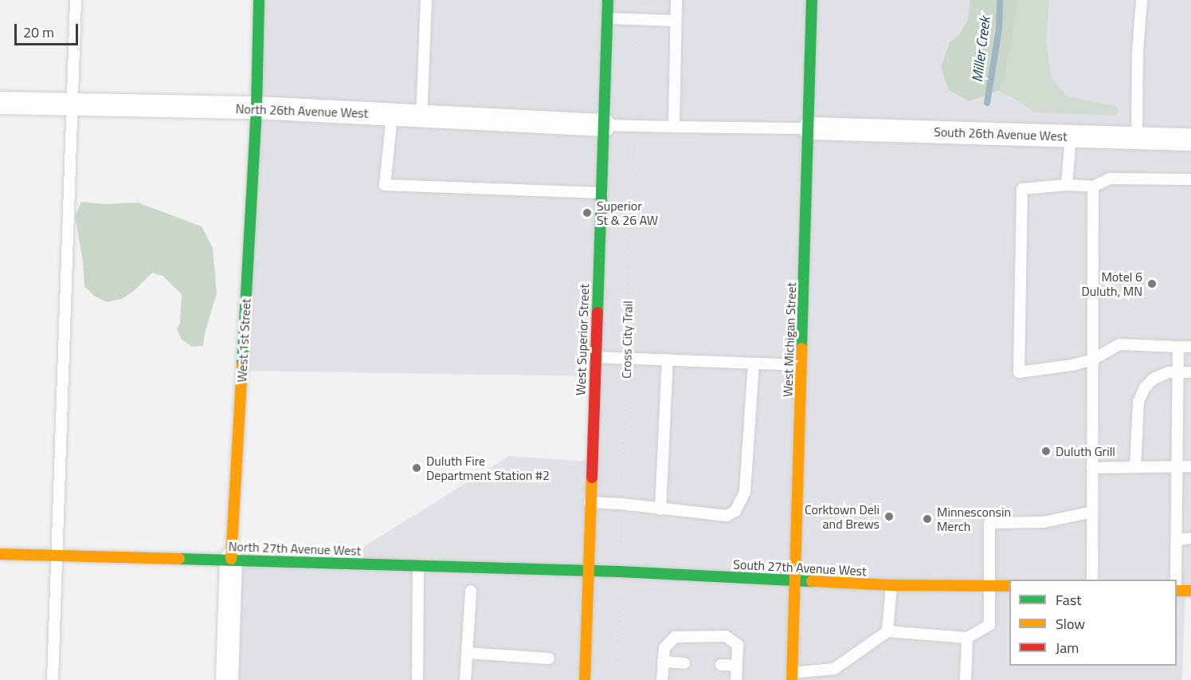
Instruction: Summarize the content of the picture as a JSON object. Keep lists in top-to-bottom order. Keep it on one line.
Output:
{"streets":{"street":["North 26th Avenue West","South 26th Avenue West","West Superior Street","West Michigan Street","West 1st Street","North 27th Avenue West","South 27th Avenue West"],"path":["Cross City Trail"]},"crossings":[["North 26th Avenue West","West Superior Street"],["North 26th Avenue West","West 1st Street"],["South 26th Avenue West","West Michigan Street"],["West Superior Street","North 27th Avenue West"],["West Superior Street","South 27th Avenue West"],["Cross City Trail","South 27th Avenue West"],["West Michigan Street","South 27th Avenue West"],["West 1st Street","North 27th Avenue West"],["North 27th Avenue West","South 27th Avenue West"]],"water":["Miller Creek"],"places":["Superior St & 26 AW","Motel 6 Duluth, MN","Duluth Grill","Duluth Fire Department Station #2","Corktown Deli and Brews","Minnesconsin Merch"],"legend":["Fast","Slow","Jam"],"scale_bar":"20 m"}
